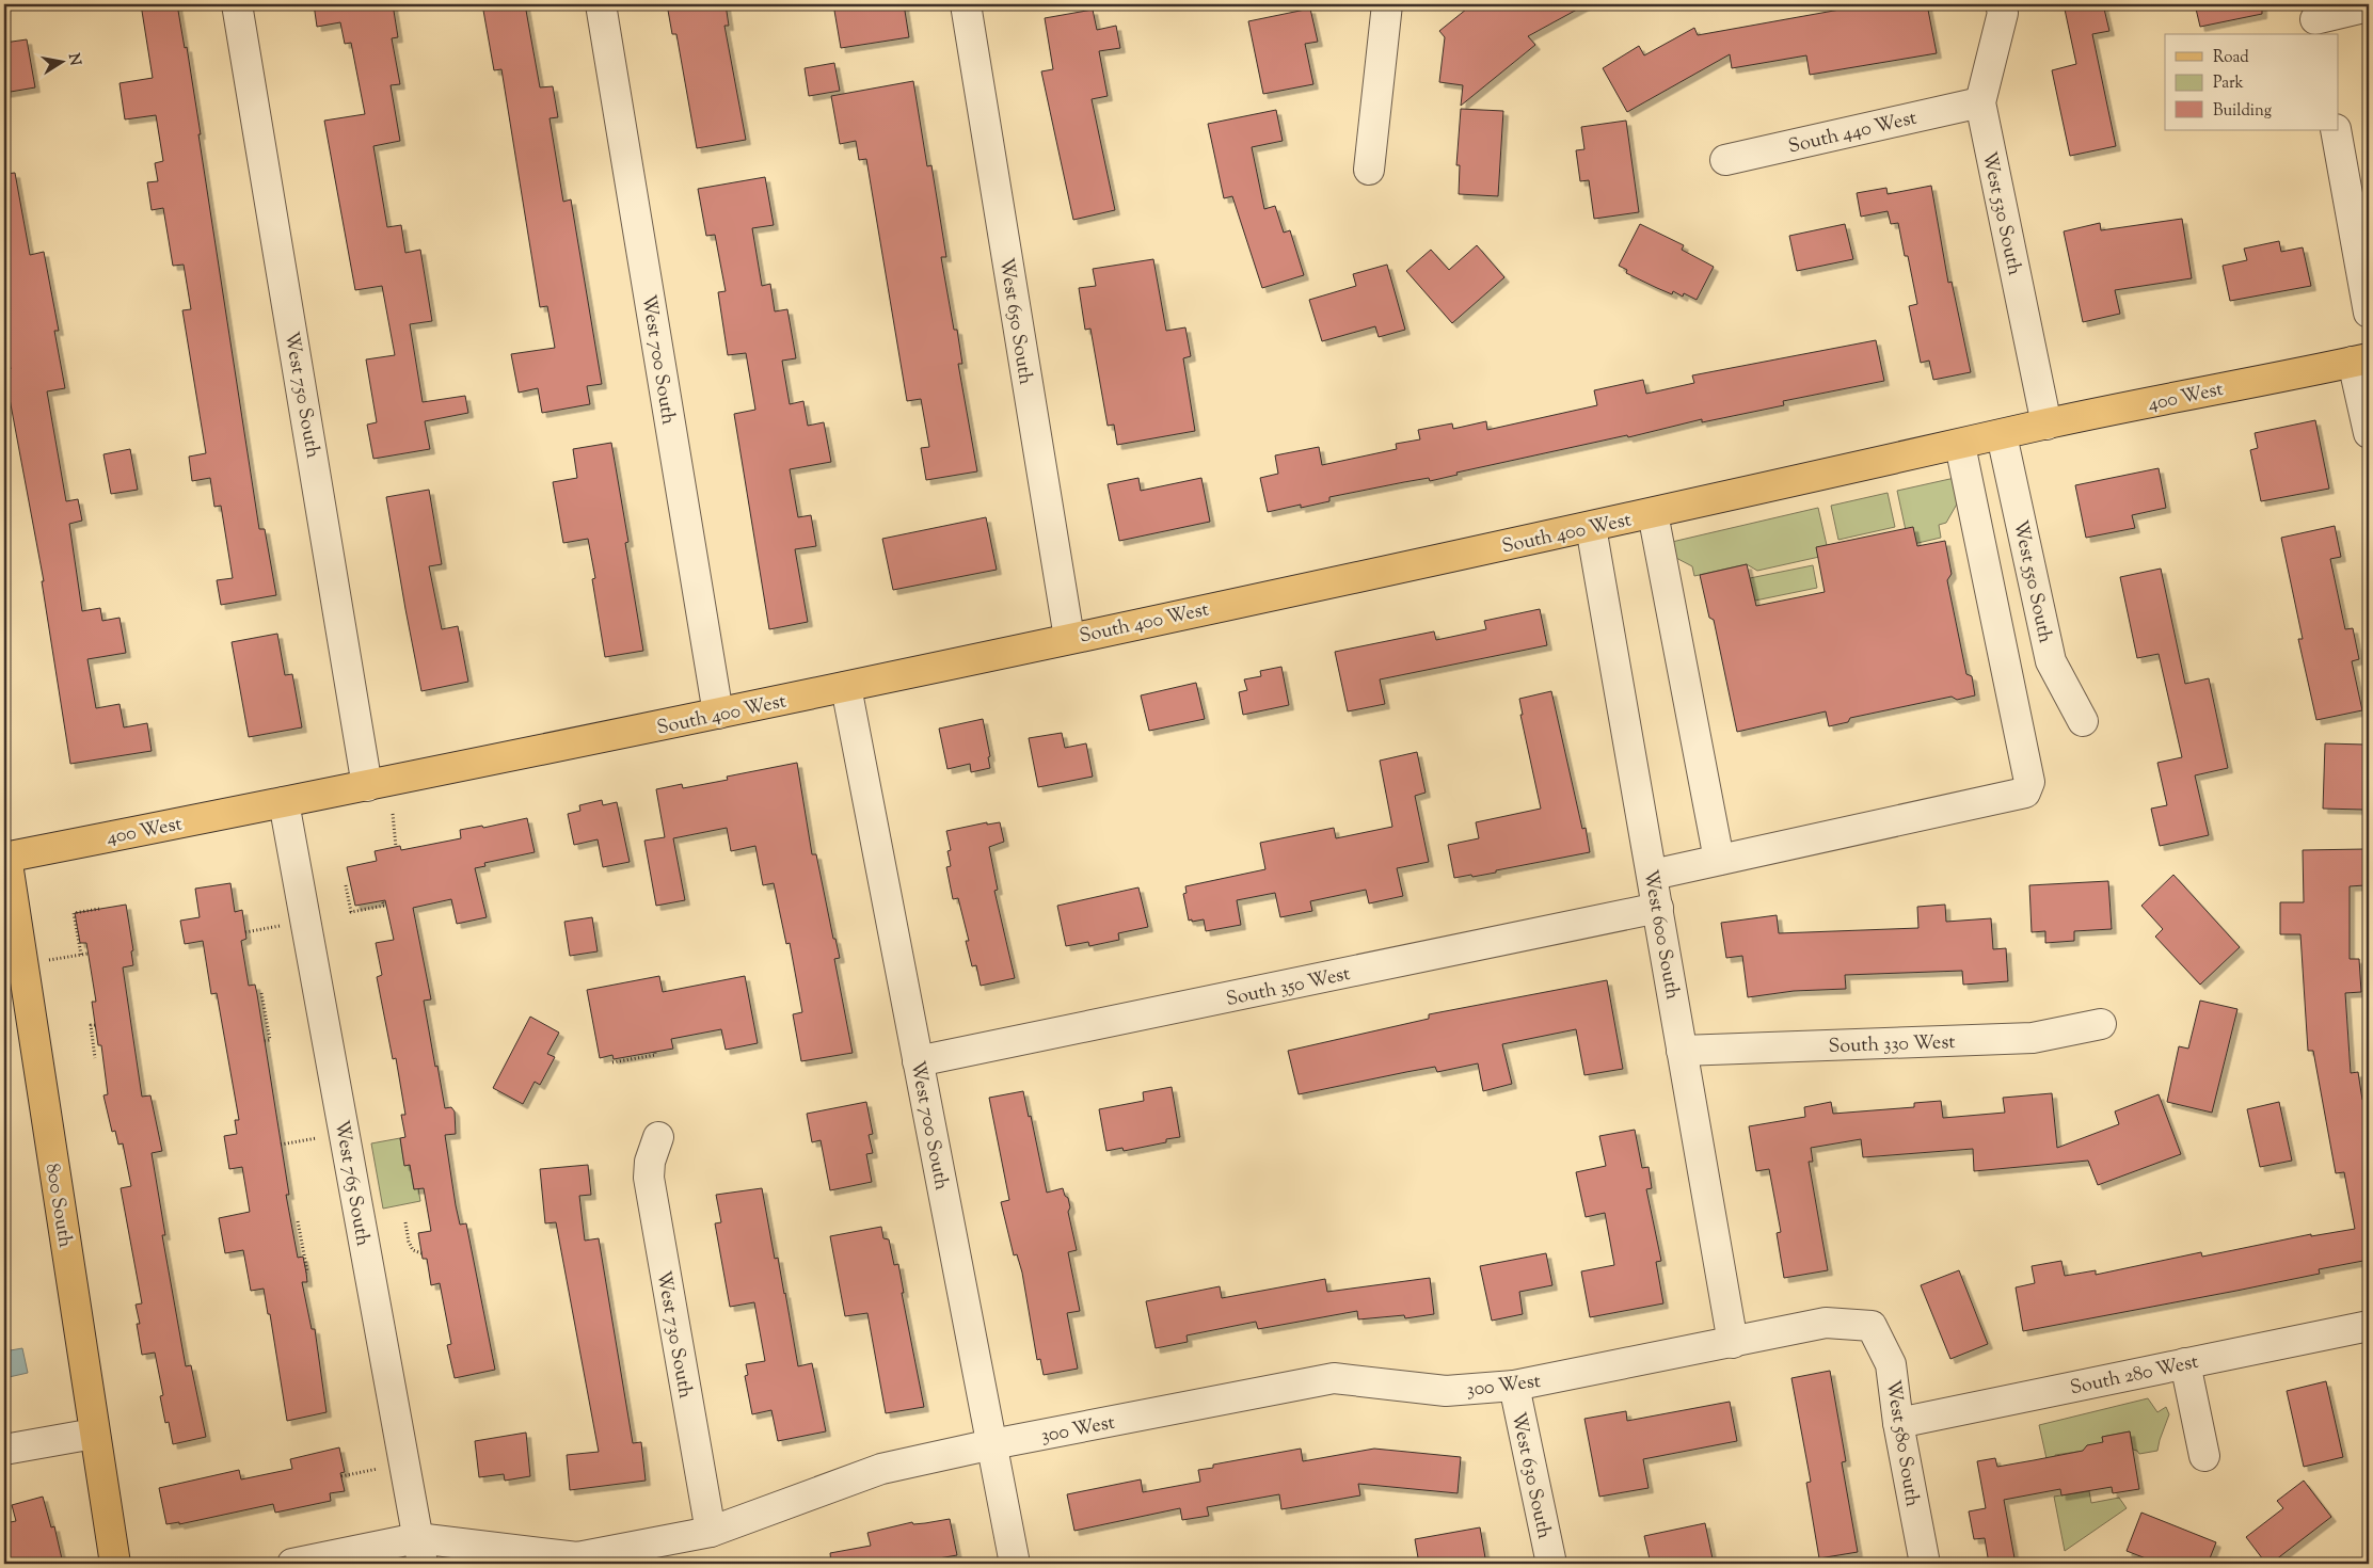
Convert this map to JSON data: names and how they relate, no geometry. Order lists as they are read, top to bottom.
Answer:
{
  "streets": {
    "main road": ["400 West", "South 400 West", "800 South"],
    "street": [
      "South 440 West",
      "West 530 South",
      "West 650 South",
      "West 700 South",
      "West 750 South",
      "West 550 South",
      "West 600 South",
      "South 350 West",
      "South 330 West",
      "West 765 South",
      "West 730 South",
      "South 280 West",
      "300 West",
      "West 580 South",
      "West 630 South"
    ]
  },
  "crossings": [
    ["South 440 West", "West 530 South"],
    ["West 530 South", "400 West"],
    ["West 650 South", "South 400 West"],
    ["West 700 South", "South 400 West"],
    ["West 700 South", "South 350 West"],
    ["West 700 South", "300 West"],
    ["West 750 South", "South 400 West"],
    ["400 West", "South 400 West"],
    ["400 West", "West 550 South"],
    ["400 West", "West 765 South"],
    ["400 West", "800 South"],
    ["South 400 West", "West 550 South"],
    ["South 400 West", "West 600 South"],
    ["South 400 West", "West 765 South"],
    ["West 600 South", "South 350 West"],
    ["West 600 South", "South 330 West"],
    ["West 600 South", "300 West"],
    ["West 765 South", "300 West"],
    ["West 730 South", "300 West"],
    ["South 280 West", "West 580 South"],
    ["300 West", "West 580 South"],
    ["300 West", "West 630 South"]
  ],
  "legend": ["Road", "Park", "Building"],
  "north": "right"
}
